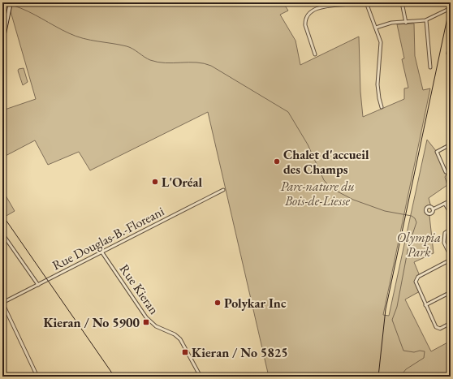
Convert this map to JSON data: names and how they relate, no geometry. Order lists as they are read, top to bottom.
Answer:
{
  "streets": {
    "street": ["Rue Douglas-B.-Floreani", "Rue Kieran"]
  },
  "crossings": [
    ["Rue Douglas-B.-Floreani", "Rue Kieran"]
  ],
  "parks": ["Parc-nature du Bois-de-Liesse", "Olympia Park"],
  "places": {
    "other": ["Chalet d'accueil des Champs", "L'Oréal", "Polykar Inc"],
    "transit": ["Kieran / No 5900", "Kieran / No 5825"]
  }
}
